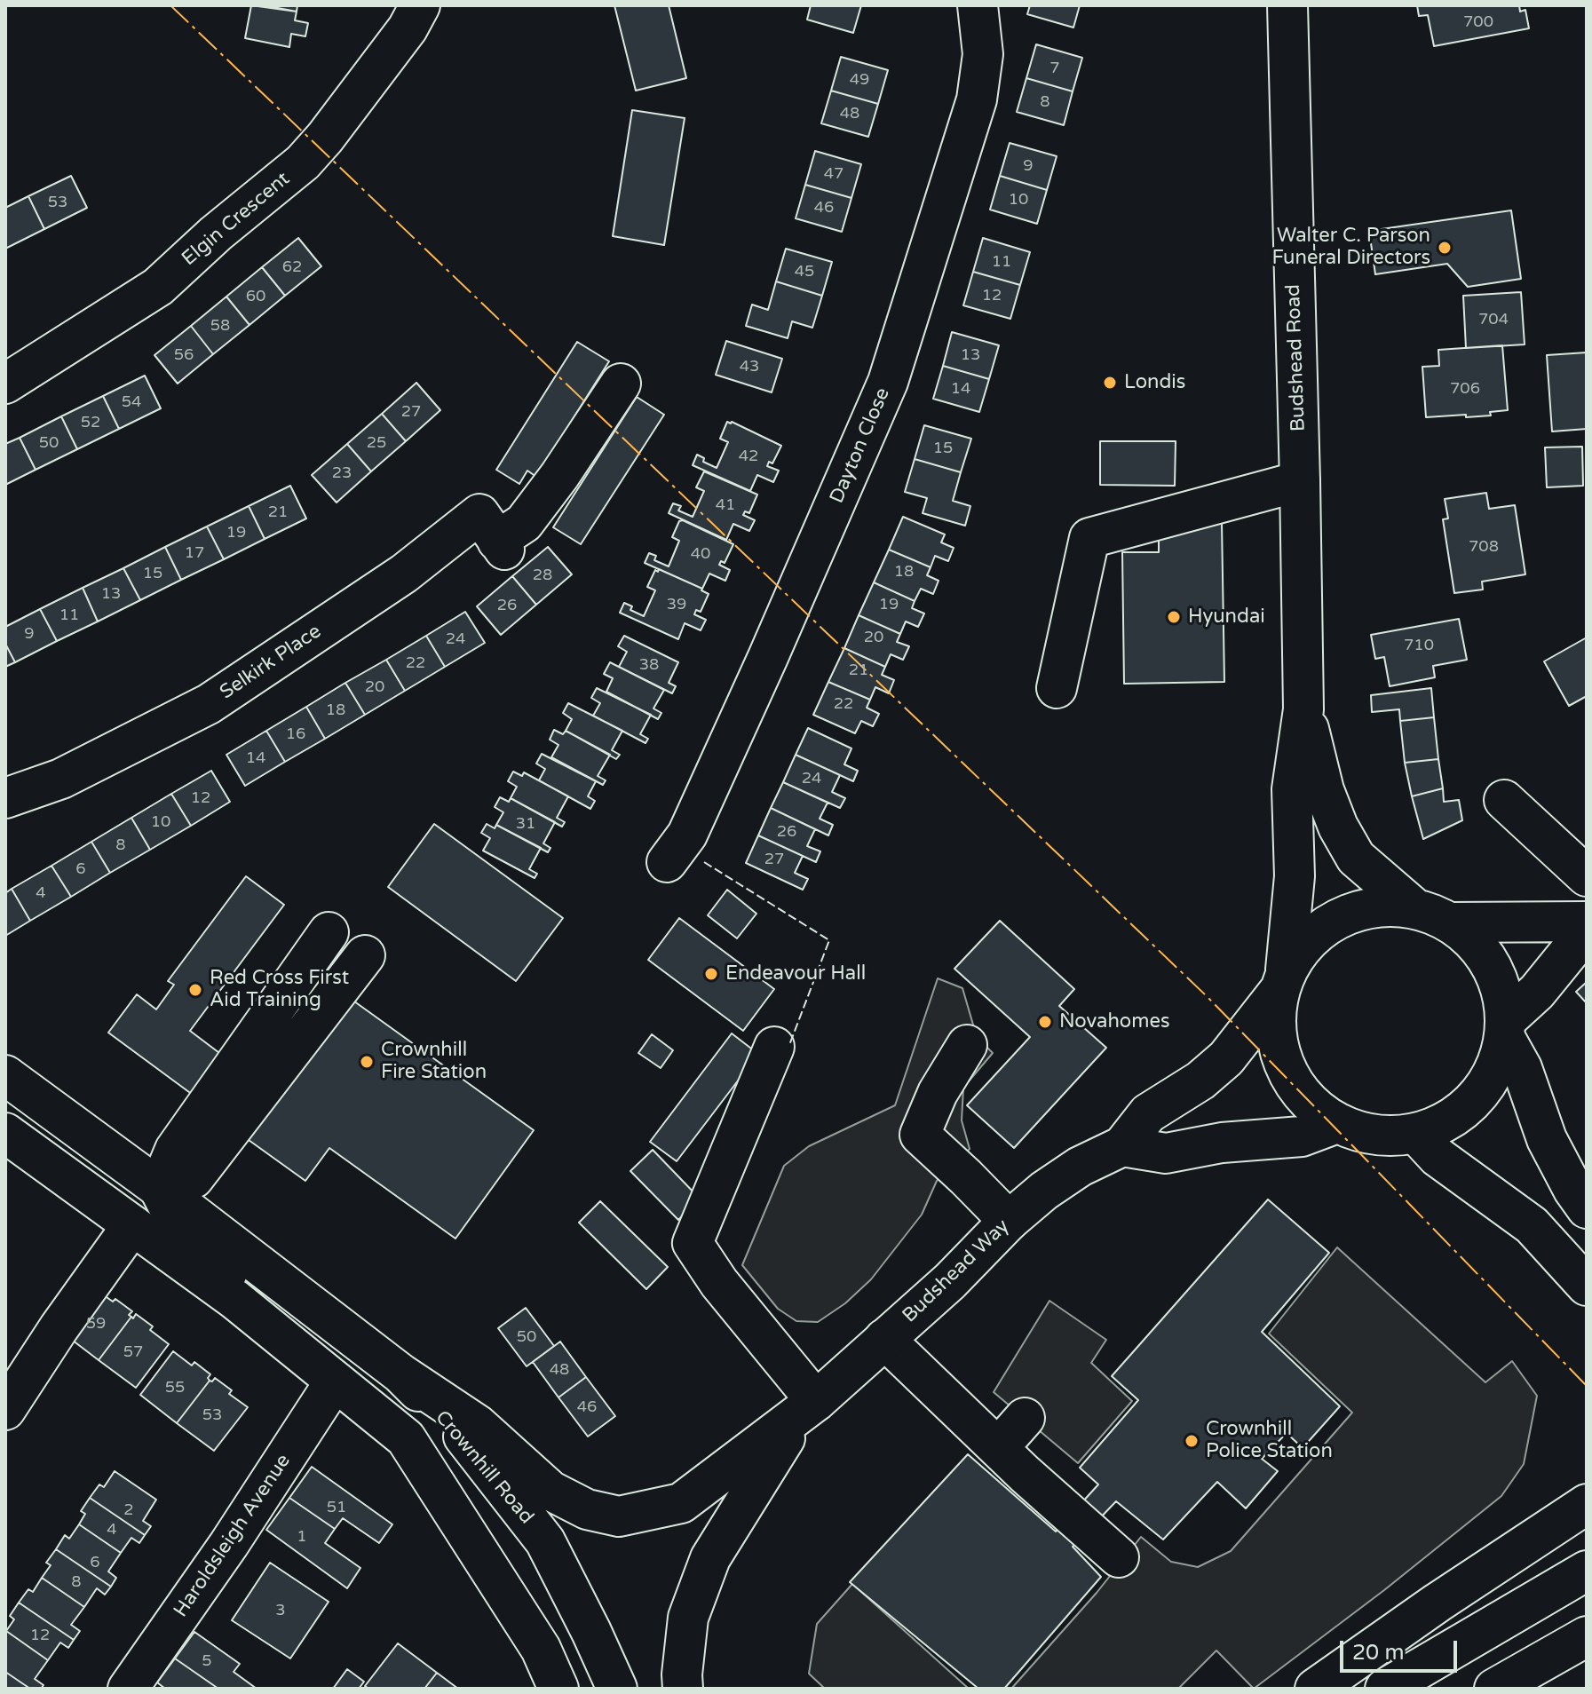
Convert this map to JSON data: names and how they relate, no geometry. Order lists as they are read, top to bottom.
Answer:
{
  "streets": {
    "main road": [
      "Elgin Crescent",
      "Budshead Road",
      "Dayton Close",
      "Selkirk Place",
      "Budshead Way",
      "Crownhill Road",
      "Haroldsleigh Avenue"
    ]
  },
  "crossings": [
    ["Budshead Road", "Budshead Way"],
    ["Budshead Way", "Crownhill Road"],
    ["Crownhill Road", "Haroldsleigh Avenue"]
  ],
  "places": [
    "Walter C. Parson Funeral Directors",
    "Londis",
    "Hyundai",
    "Endeavour Hall",
    "Red Cross First Aid Training",
    "Novahomes",
    "Crownhill Fire Station",
    "Crownhill Police Station"
  ],
  "house_numbers": [
    "700",
    "7",
    "49",
    "8",
    "48",
    "9",
    "47",
    "10",
    "53",
    "46",
    "11",
    "62",
    "45",
    "12",
    "60",
    "704",
    "58",
    "56",
    "13",
    "43",
    "14",
    "706",
    "54",
    "27",
    "52",
    "50",
    "25",
    "15",
    "42",
    "23",
    "41",
    "21",
    "19",
    "708",
    "17",
    "40",
    "18",
    "15",
    "28",
    "13",
    "39",
    "19",
    "26",
    "11",
    "9",
    "20",
    "24",
    "710",
    "22",
    "38",
    "21",
    "20",
    "22",
    "18",
    "16",
    "14",
    "24",
    "12",
    "10",
    "31",
    "26",
    "8",
    "27",
    "6",
    "4",
    "59",
    "50",
    "57",
    "48",
    "55",
    "46",
    "53",
    "51",
    "2",
    "4",
    "1",
    "6",
    "8",
    "3",
    "12",
    "5"
  ],
  "scale_bar": "20 m"
}
